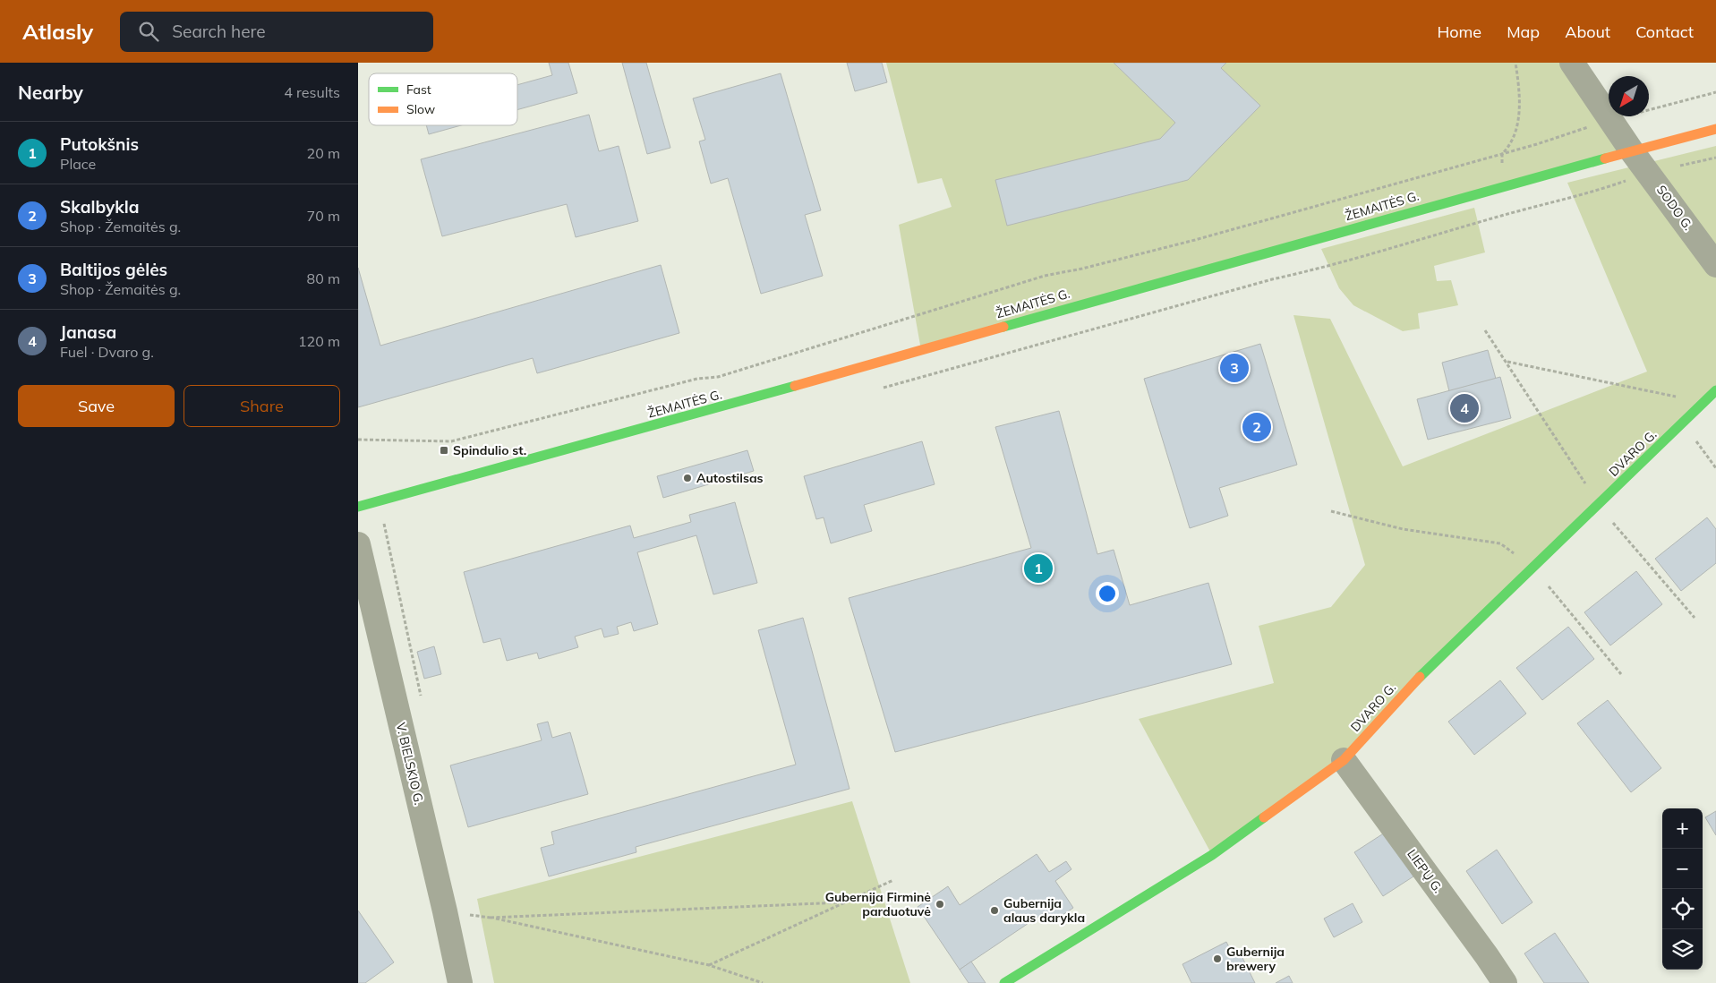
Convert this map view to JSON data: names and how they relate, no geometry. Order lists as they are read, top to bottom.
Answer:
{
  "streets": {
    "main road": ["ŽEMAITĖS G.", "DVARO G."],
    "street": ["SODO G.", "V. BIELSKIO G.", "LIEPŲ G."]
  },
  "crossings": [
    ["ŽEMAITĖS G.", "SODO G."],
    ["DVARO G.", "LIEPŲ G."]
  ],
  "places": {
    "transit": ["Spindulio st."],
    "other": [
      "Autostilsas",
      "Gubernija Firminė parduotuvė",
      "Gubernija alaus darykla",
      "Gubernija brewery"
    ]
  },
  "legend": ["Fast", "Slow"],
  "north": "bottom left",
  "page": {
    "header": "Atlasly",
    "search": "Search here",
    "nav": [
      "Home",
      "Map",
      "About",
      "Contact"
    ],
    "heading": ["Nearby", "4 results"],
    "list": [
      {
        "mark": "1",
        "name": "Putokšnis",
        "note": "Place",
        "value": "20 m"
      },
      {
        "mark": "2",
        "name": "Skalbykla",
        "note": "Shop · Žemaitės g.",
        "value": "70 m"
      },
      {
        "mark": "3",
        "name": "Baltijos gėlės",
        "note": "Shop · Žemaitės g.",
        "value": "80 m"
      },
      {
        "mark": "4",
        "name": "Janasa",
        "note": "Fuel · Dvaro g.",
        "value": "120 m"
      }
    ],
    "pins": [
      "3",
      "4",
      "2",
      "1"
    ],
    "buttons": ["Save", "Share"],
    "map_buttons": ["+", "−"]
  }
}
